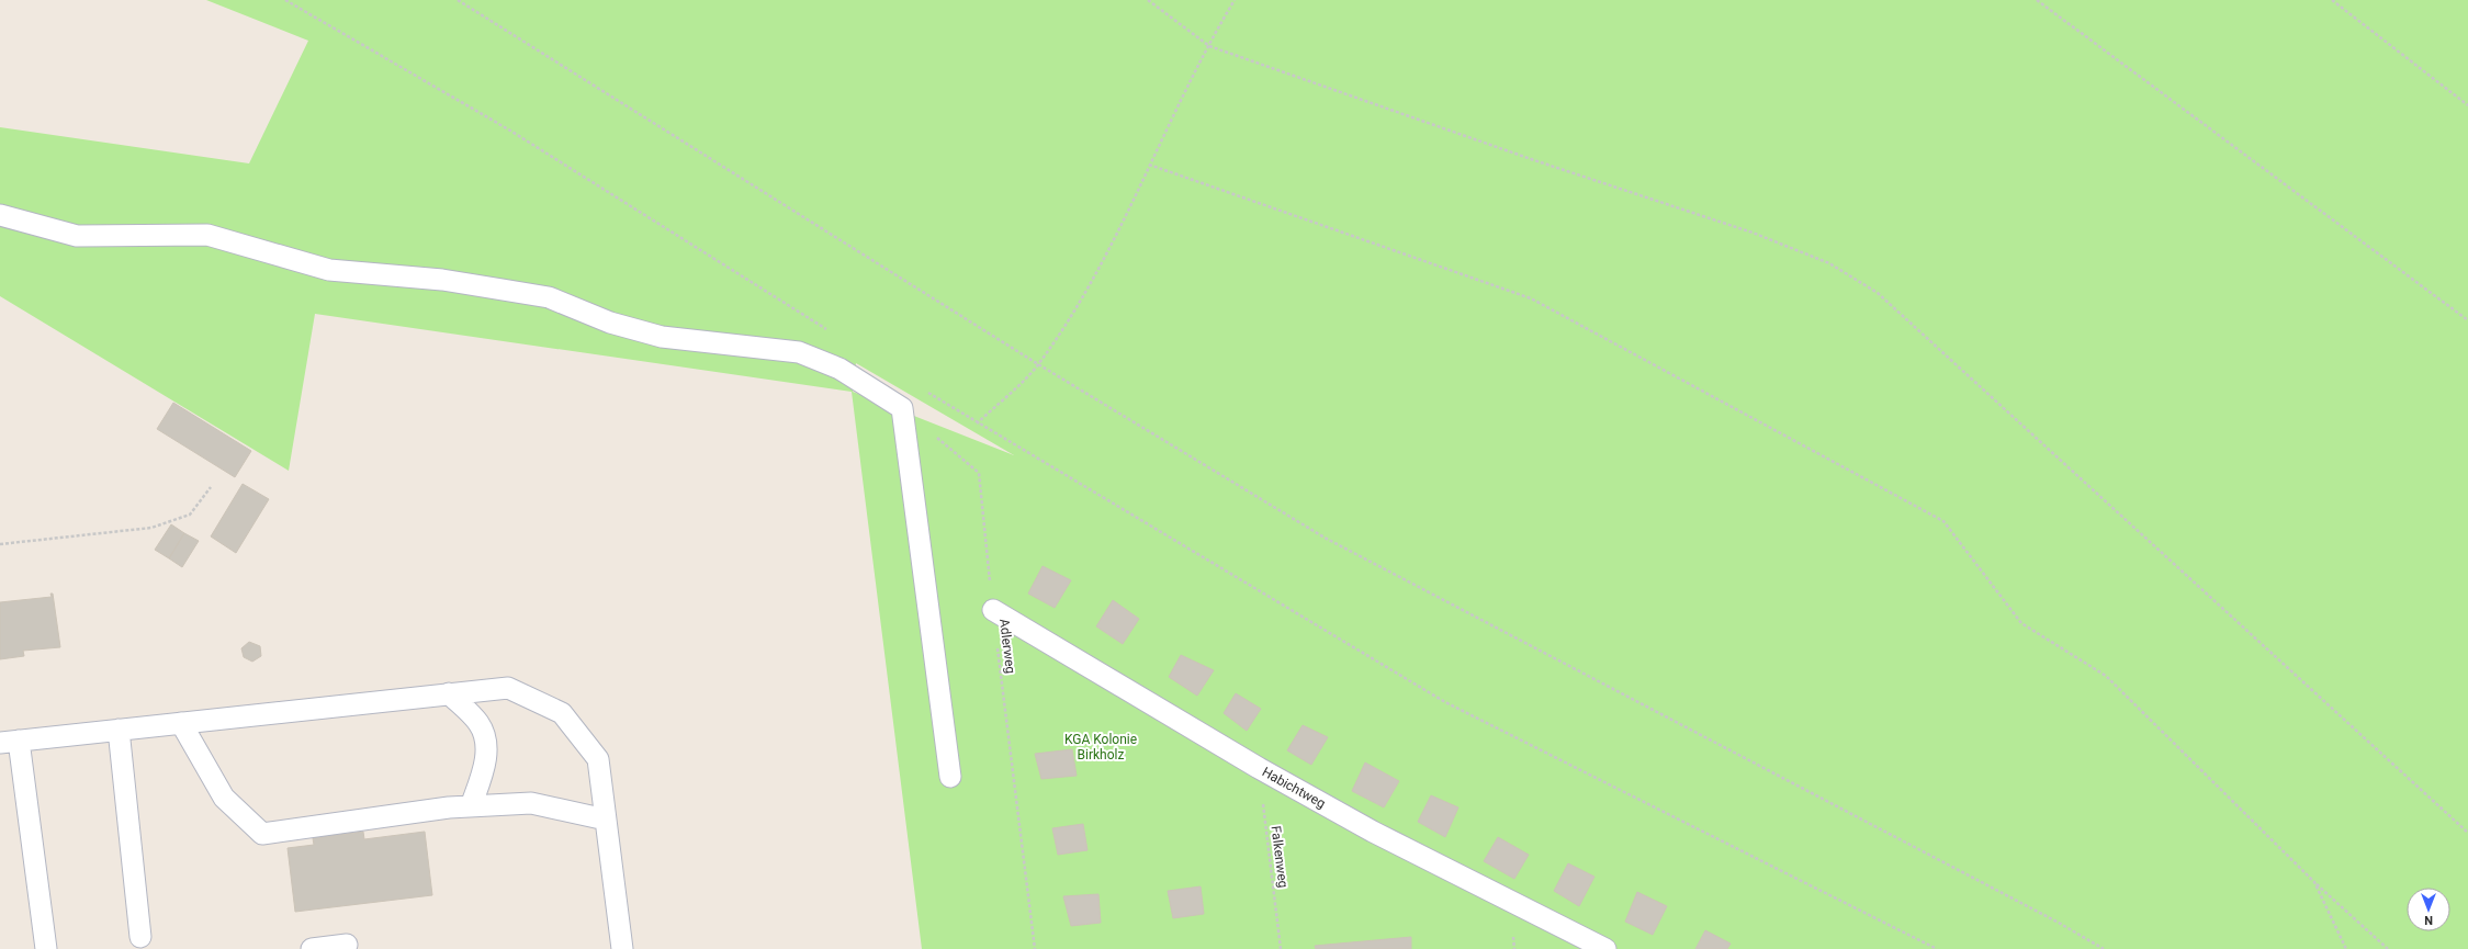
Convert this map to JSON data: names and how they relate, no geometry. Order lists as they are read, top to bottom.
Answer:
{
  "streets": {
    "lane": ["Habichtweg"],
    "path": ["Adlerweg", "Falkenweg"]
  },
  "crossings": [
    ["Adlerweg", "Habichtweg"],
    ["Habichtweg", "Falkenweg"]
  ],
  "parks": ["KGA Kolonie Birkholz"],
  "north": "bottom"
}
